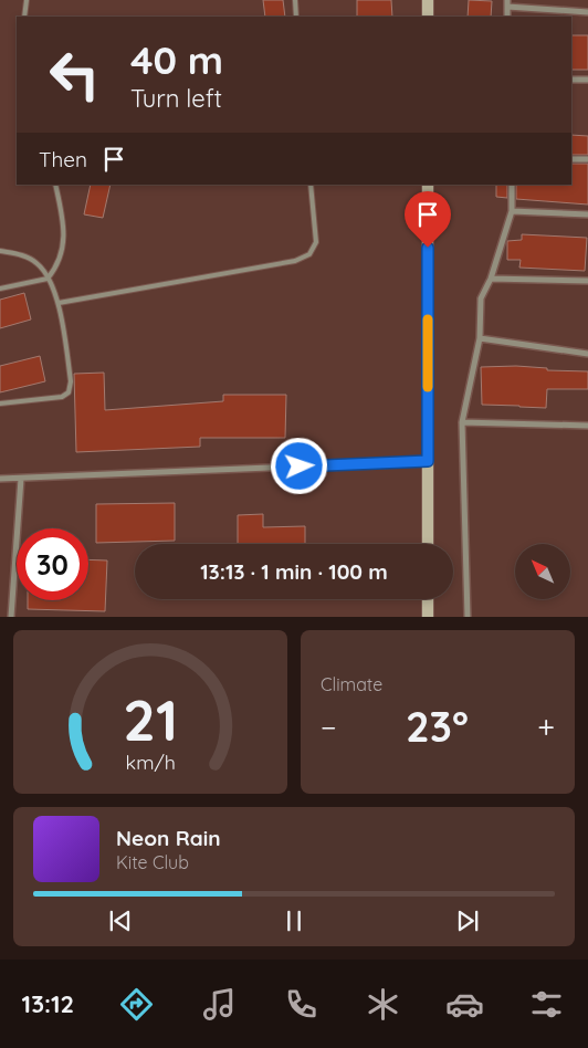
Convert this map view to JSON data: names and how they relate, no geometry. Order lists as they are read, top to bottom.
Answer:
{
  "north": "top left",
  "page": {
    "turn": ["40 m", "Turn left"],
    "then": "Then",
    "limit": "30",
    "trip": "13:13 · 1 min · 100 m",
    "tile": "Climate",
    "heat": ["−", "23°", "+"],
    "song": ["Neon Rain", "Kite Club"],
    "tabs": "13:12",
    "gauge": ["21", "km/h"]
  }
}
